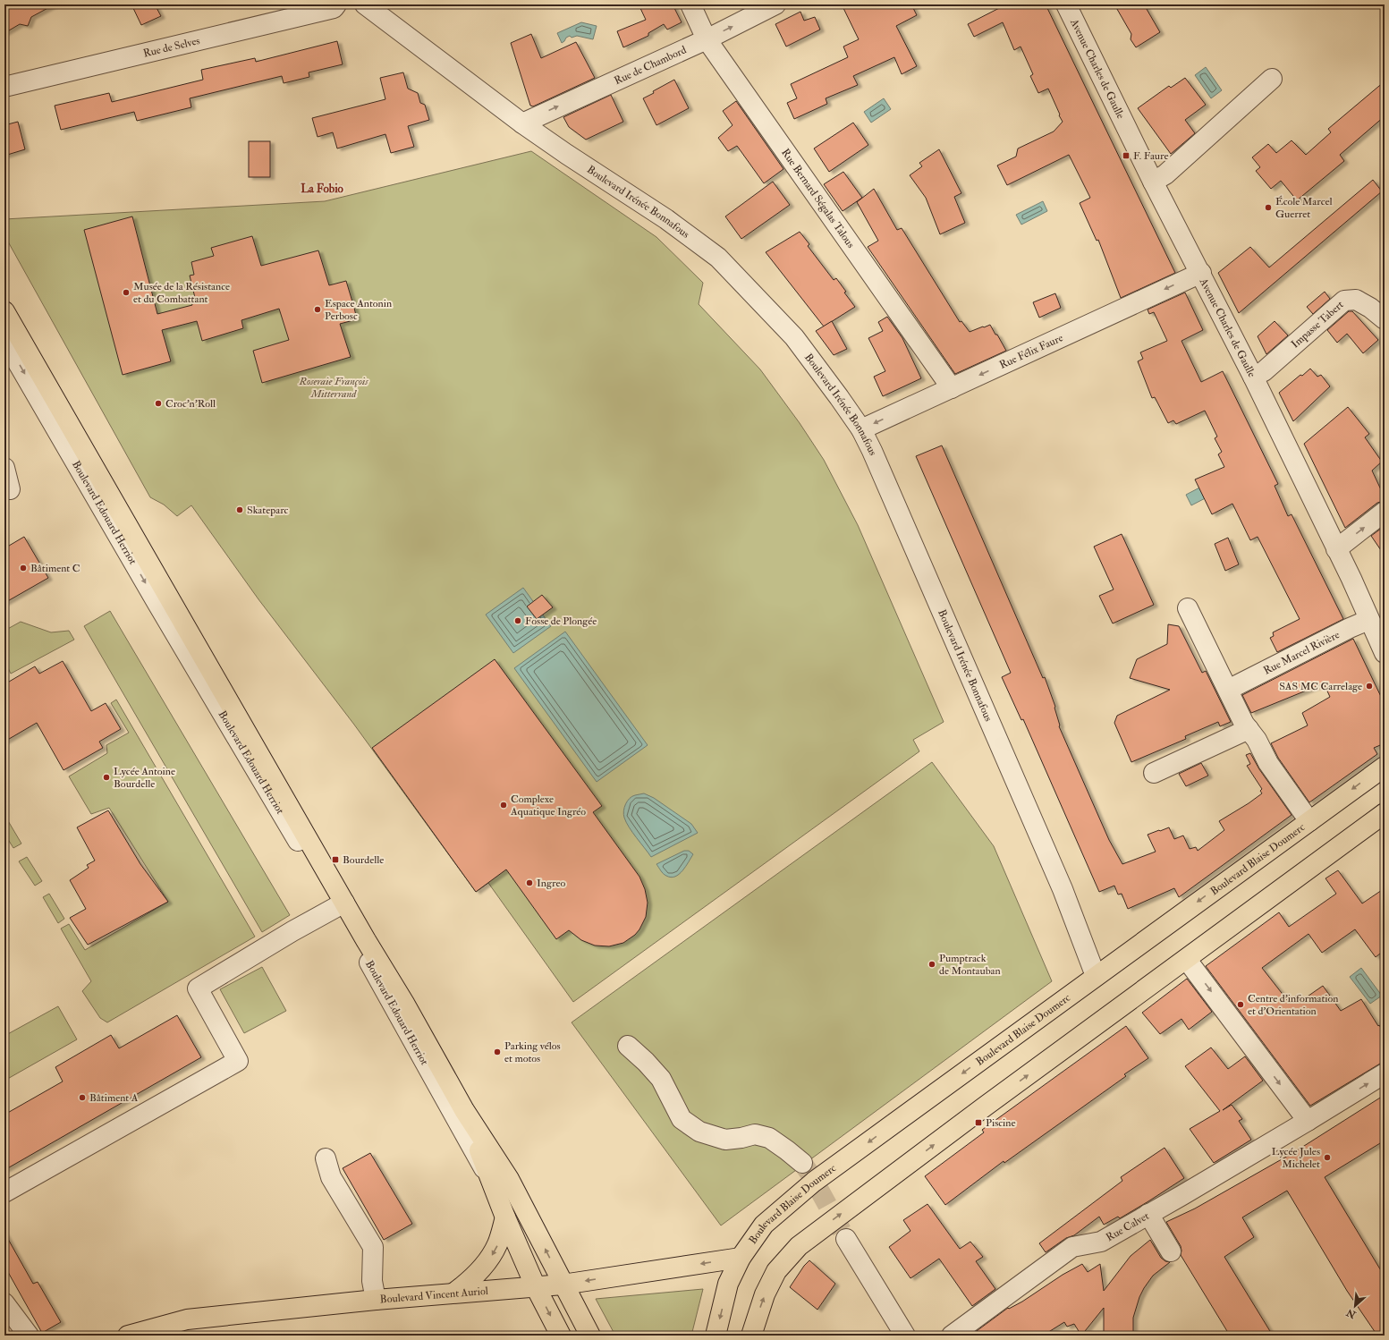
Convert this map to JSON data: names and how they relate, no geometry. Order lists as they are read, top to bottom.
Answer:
{
  "streets": {
    "main road": ["Boulevard Edouard Herriot", "Boulevard Blaise Doumerc", "Boulevard Vincent Auriol"],
    "street": [
      "Rue de Selves",
      "Rue de Chambord",
      "Avenue Charles de Gaulle",
      "Rue Bernard Ségalas Talous",
      "Boulevard Irénée Bonnafous",
      "Impasse Tabert",
      "Rue Félix Faure",
      "Rue Marcel Rivière",
      "Rue Calvet"
    ]
  },
  "crossings": [
    ["Rue de Chambord", "Rue Bernard Ségalas Talous"],
    ["Rue de Chambord", "Boulevard Irénée Bonnafous"],
    ["Avenue Charles de Gaulle", "Impasse Tabert"],
    ["Avenue Charles de Gaulle", "Rue Félix Faure"],
    ["Avenue Charles de Gaulle", "Rue Marcel Rivière"],
    ["Rue Bernard Ségalas Talous", "Rue Félix Faure"],
    ["Boulevard Irénée Bonnafous", "Rue Félix Faure"],
    ["Boulevard Irénée Bonnafous", "Boulevard Blaise Doumerc"],
    ["Boulevard Edouard Herriot", "Boulevard Vincent Auriol"],
    ["Boulevard Blaise Doumerc", "Boulevard Vincent Auriol"]
  ],
  "one_way": ["Rue de Chambord", "Rue Félix Faure"],
  "districts": ["La Fobio"],
  "parks": ["Roseraie François Mitterrand"],
  "places": {
    "transit": ["F. Faure", "Bourdelle", "Piscine"],
    "other": [
      "École Marcel Guerret",
      "Musée de la Résistance et du Combattant",
      "Espace Antonin Perbosc",
      "Croc'n'Roll",
      "Skateparc",
      "Bâtiment C",
      "Fosse de Plongée",
      "SAS MC Carrelage",
      "Lycée Antoine Bourdelle",
      "Complexe Aquatique Ingréo",
      "Ingreo",
      "Pumptrack de Montauban",
      "Centre d'information et d'Orientation",
      "Parking vélos et motos",
      "Bâtiment A",
      "Lycée Jules Michelet"
    ]
  },
  "north": "bottom left"
}
